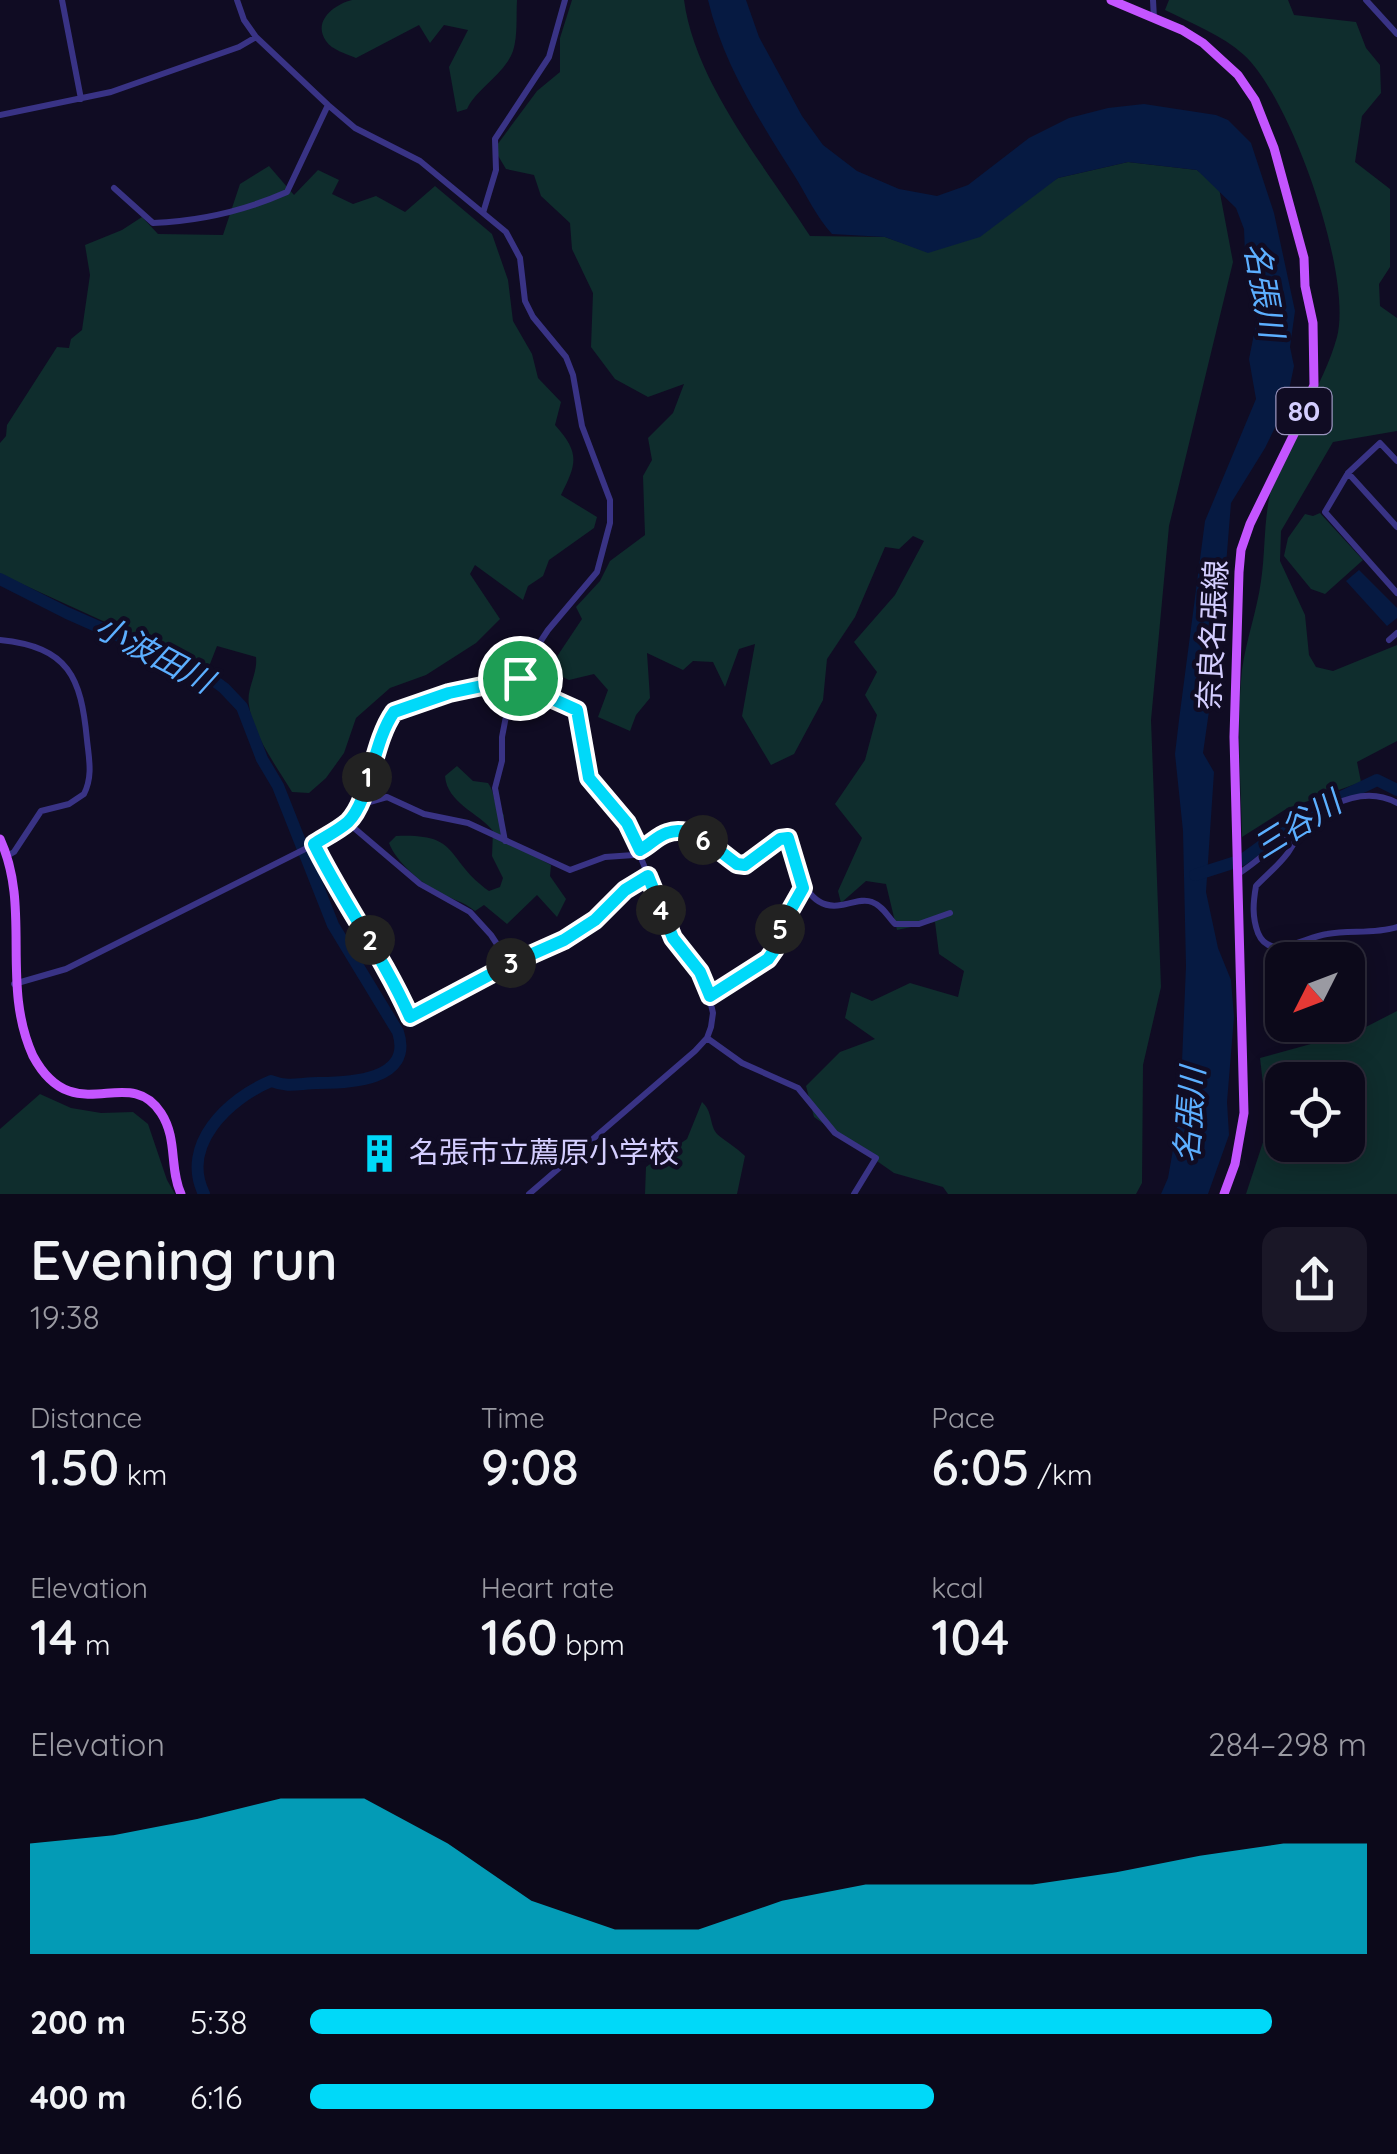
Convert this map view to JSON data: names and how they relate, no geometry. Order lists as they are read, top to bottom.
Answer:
{
  "streets": {
    "main road": ["80", "奈良名張線"]
  },
  "water": ["名張川", "小波田川", "三谷川"],
  "places": {
    "building": ["名張市立薦原小学校"]
  },
  "north": "bottom left",
  "page": {
    "pins": [
      "1",
      "6",
      "4",
      "5",
      "2",
      "3"
    ],
    "heading": ["Evening run", "19:38"],
    "stats": [
      ["Distance", "1.50 km"],
      ["Time", "9:08"],
      ["Pace", "6:05 /km"],
      ["Elevation", "14 m"],
      ["Heart rate", "160 bpm"],
      ["kcal", "104"]
    ],
    "chart": ["Elevation", "284–298 m"],
    "list": [
      {
        "name": "200 m",
        "note": "5:38"
      },
      {
        "name": "400 m",
        "note": "6:16"
      }
    ]
  }
}
